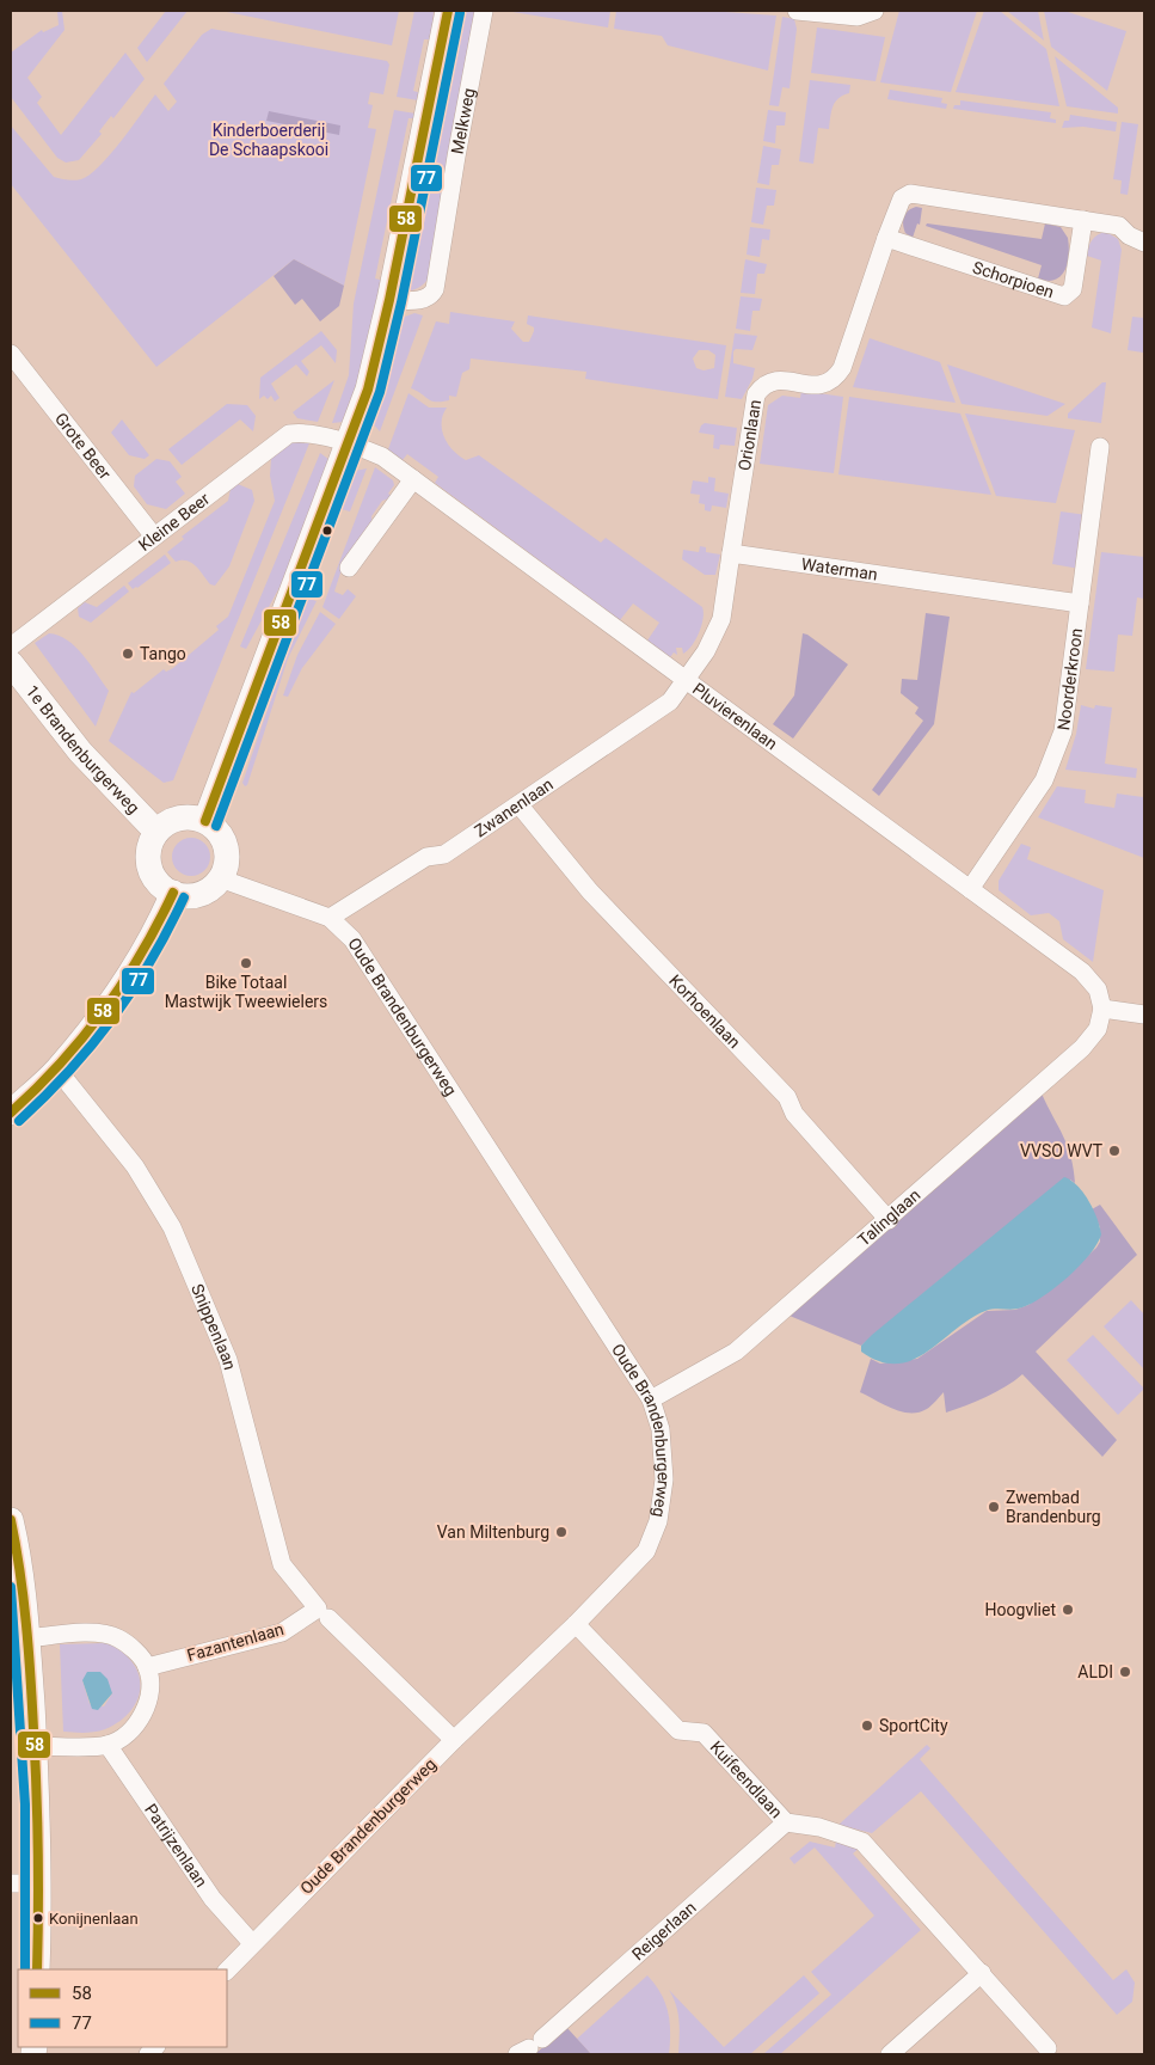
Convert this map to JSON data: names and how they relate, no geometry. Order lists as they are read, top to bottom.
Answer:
{
  "streets": {
    "street": [
      "Melkweg",
      "Schorpioen",
      "Orionlaan",
      "Grote Beer",
      "Kleine Beer",
      "Waterman",
      "Noorderkroon",
      "Pluvierenlaan",
      "1e Brandenburgerweg",
      "Zwanenlaan",
      "Korhoenlaan",
      "Oude Brandenburgerweg",
      "Talinglaan",
      "Snippenlaan",
      "Fazantenlaan",
      "Kuifeendlaan",
      "Patrijzenlaan",
      "Reigerlaan"
    ]
  },
  "crossings": [
    ["Schorpioen", "Orionlaan"],
    ["Orionlaan", "Waterman"],
    ["Grote Beer", "Kleine Beer"],
    ["Kleine Beer", "Pluvierenlaan"],
    ["Waterman", "Noorderkroon"],
    ["Noorderkroon", "Pluvierenlaan"],
    ["Pluvierenlaan", "Zwanenlaan"],
    ["Pluvierenlaan", "Talinglaan"],
    ["1e Brandenburgerweg", "Oude Brandenburgerweg"],
    ["Zwanenlaan", "Korhoenlaan"],
    ["Zwanenlaan", "Oude Brandenburgerweg"],
    ["Korhoenlaan", "Talinglaan"],
    ["Oude Brandenburgerweg", "Talinglaan"],
    ["Oude Brandenburgerweg", "Snippenlaan"],
    ["Oude Brandenburgerweg", "Kuifeendlaan"],
    ["Oude Brandenburgerweg", "Patrijzenlaan"],
    ["Snippenlaan", "Fazantenlaan"],
    ["Fazantenlaan", "Patrijzenlaan"],
    ["Kuifeendlaan", "Reigerlaan"]
  ],
  "parks": ["Kinderboerderij De Schaapskooi"],
  "places": [
    "Tango",
    "Bike Totaal Mastwijk Tweewielers",
    "VVSO WVT",
    "Zwembad Brandenburg",
    "Van Miltenburg",
    "Hoogvliet",
    "ALDI",
    "SportCity",
    "Konijnenlaan"
  ],
  "lines": ["transit line 58", "transit line 77"],
  "legend": ["58", "77"]
}
